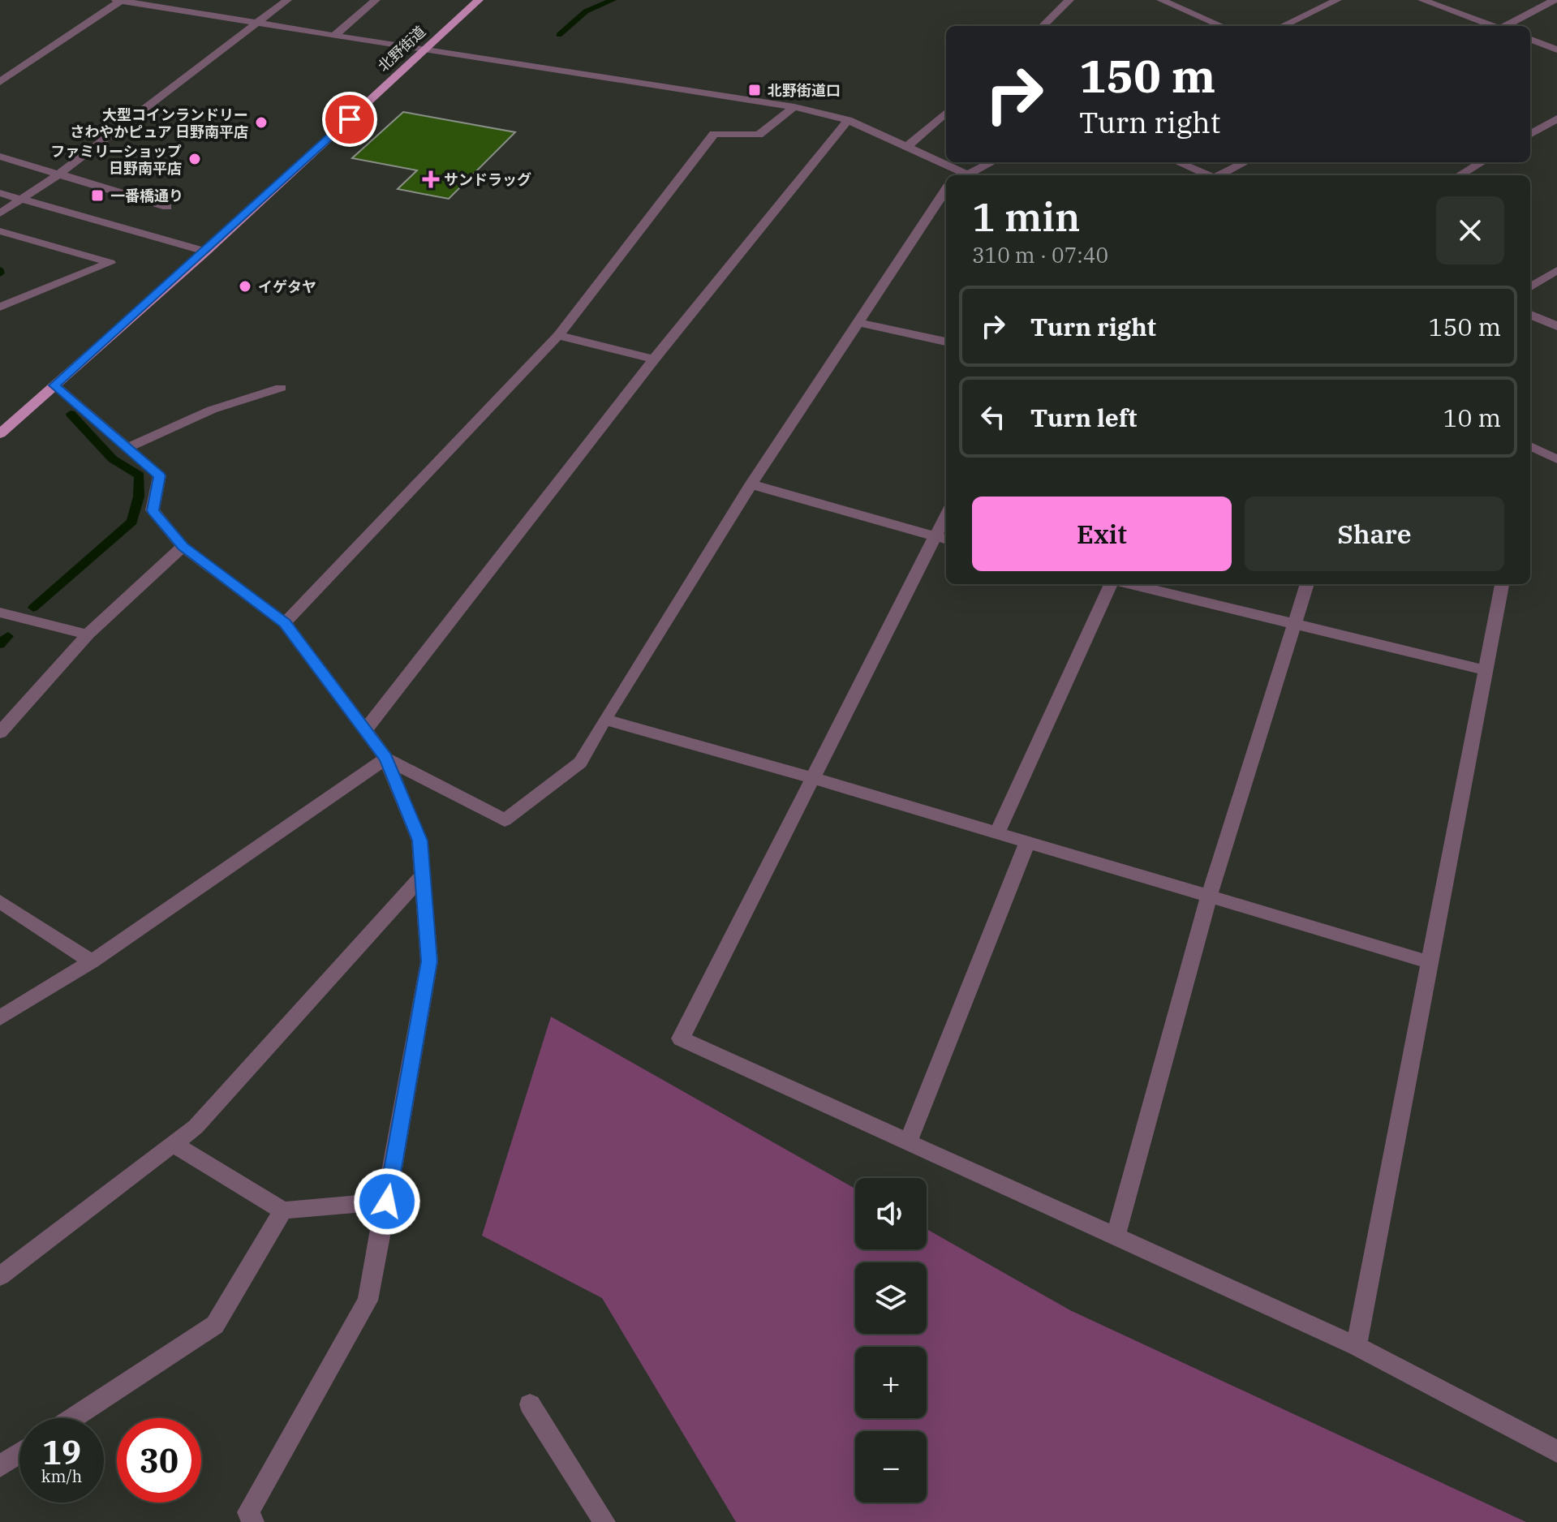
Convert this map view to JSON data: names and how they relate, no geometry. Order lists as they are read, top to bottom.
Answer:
{
  "streets": {
    "main road": ["北野街道"]
  },
  "places": {
    "transit": ["北野街道口", "一番橋通り"],
    "other": ["大型コインランドリー さわやかピュア 日野南平店", "ファミリーショップ 日野南平店", "イゲタヤ"],
    "health": ["サンドラッグ"]
  },
  "page": {
    "turn": ["150 m", "Turn right"],
    "heading": ["1 min", "310 m · 07:40"],
    "list": [
      {
        "name": "Turn right",
        "value": "150 m"
      },
      {
        "name": "Turn left",
        "value": "10 m"
      }
    ],
    "buttons": ["Exit", "Share"],
    "map_buttons": ["+", "−"],
    "speed": "19 km/h",
    "limit": "30"
  }
}
